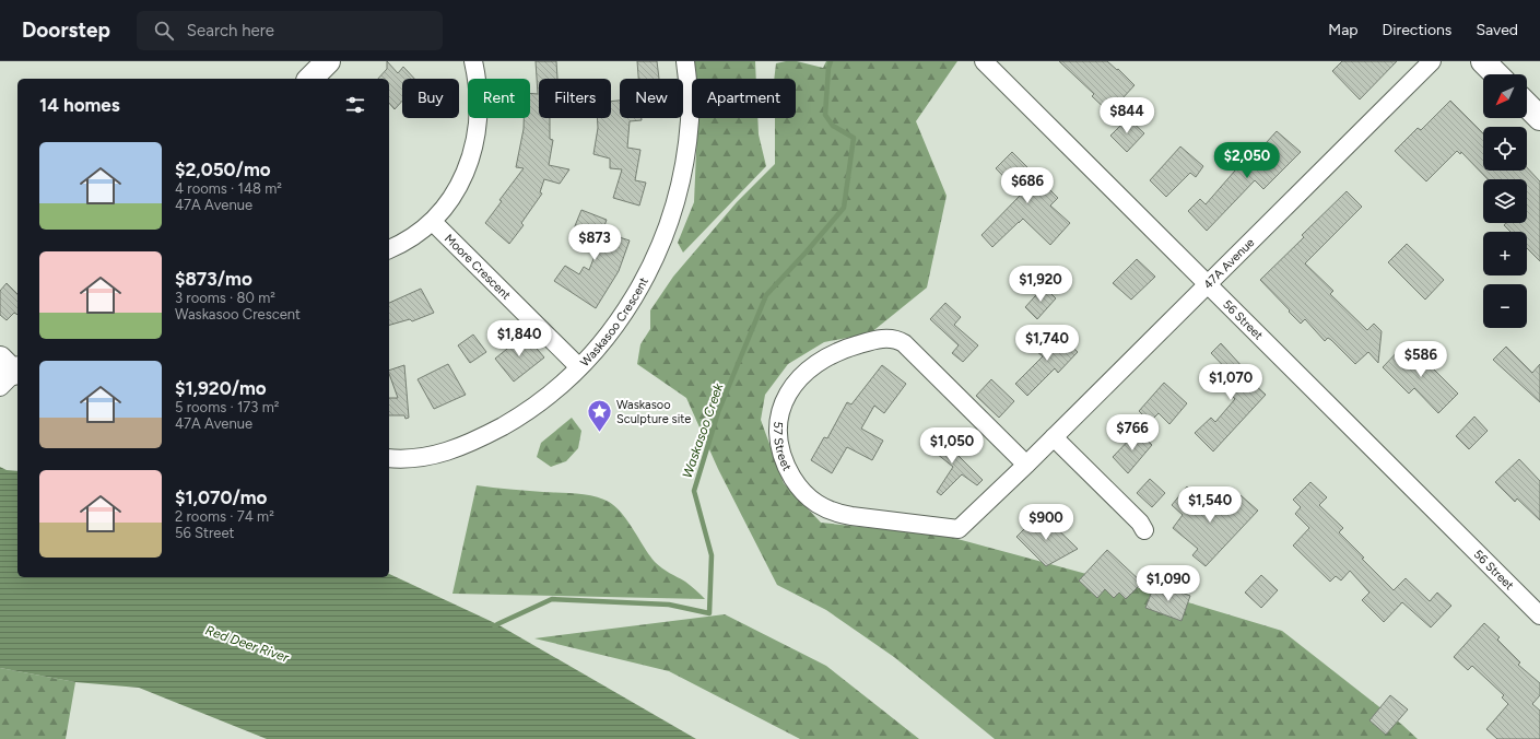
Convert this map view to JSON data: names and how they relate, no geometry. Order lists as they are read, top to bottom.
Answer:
{
  "streets": {
    "street": [
      "47A Avenue",
      "Moore Crescent",
      "56 Street",
      "Waskasoo Crescent",
      "57 Street"
    ]
  },
  "crossings": [
    ["47A Avenue", "56 Street"],
    ["47A Avenue", "57 Street"],
    ["Moore Crescent", "Waskasoo Crescent"]
  ],
  "water": ["Waskasoo Creek", "Red Deer River"],
  "places": {
    "place": ["Waskasoo Sculpture site"]
  },
  "north": "bottom left",
  "page": {
    "header": "Doorstep",
    "search": "Search here",
    "nav": ["Map", "Directions", "Saved"],
    "map_buttons": ["+", "−"],
    "chip": [
      "Buy",
      "Rent",
      "Filters",
      "New",
      "Apartment"
    ],
    "heading": "14 homes",
    "price": [
      "$844",
      "$2,050",
      "$686",
      "$873",
      "$1,920",
      "$1,840",
      "$1,740",
      "$586",
      "$1,070",
      "$766",
      "$1,050",
      "$1,540",
      "$900",
      "$1,090"
    ],
    "list": [
      {
        "name": "$2,050/mo",
        "note": "4 rooms · 148 m² · 47A Avenue"
      },
      {
        "name": "$873/mo",
        "note": "3 rooms · 80 m² · Waskasoo Crescent"
      },
      {
        "name": "$1,920/mo",
        "note": "5 rooms · 173 m² · 47A Avenue"
      },
      {
        "name": "$1,070/mo",
        "note": "2 rooms · 74 m² · 56 Street"
      }
    ]
  }
}
